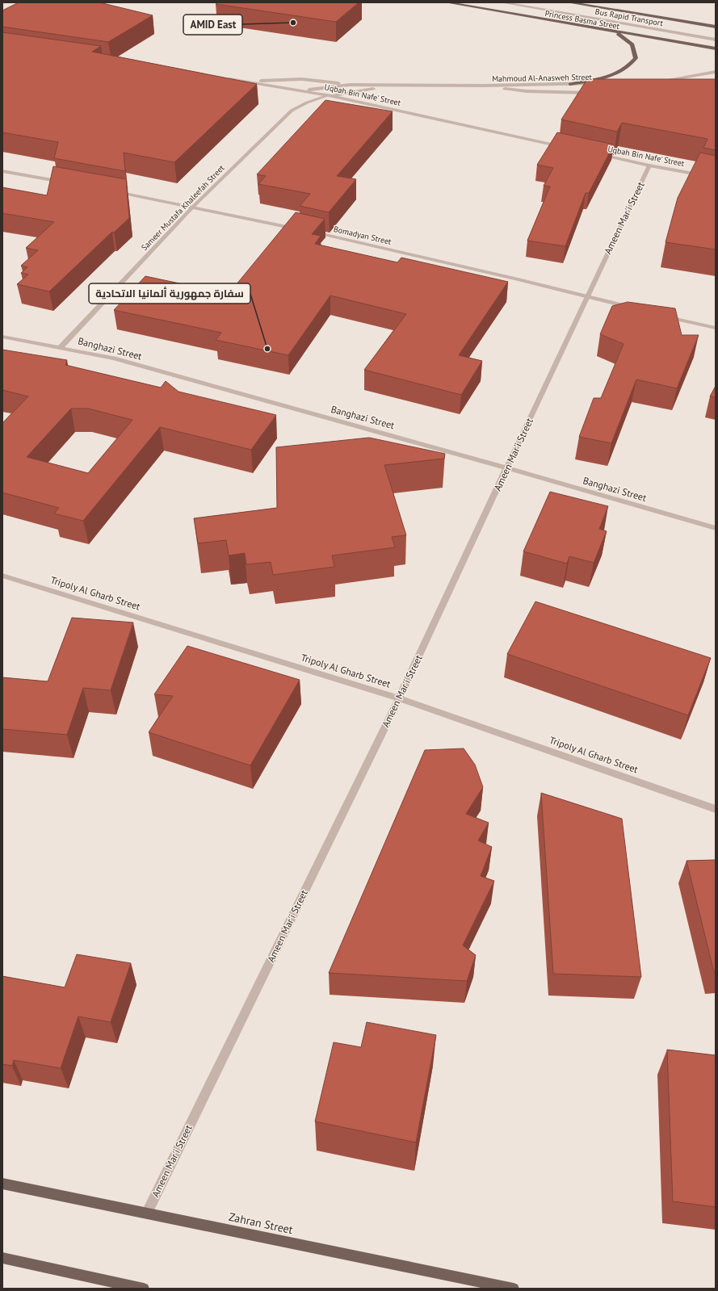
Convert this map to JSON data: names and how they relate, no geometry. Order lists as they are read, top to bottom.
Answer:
{
  "streets": {
    "main road": ["Princess Basma Street", "Zahran Street"],
    "street": [
      "Bus Rapid Transport",
      "Mahmoud Al-Anasweh Street",
      "Uqbah Bin Nafe' Street",
      "Sameer Mustafa Khaleefah Street",
      "Ameen Mar'i Street",
      "Bomadyan Street",
      "Banghazi Street",
      "Tripoly Al Gharb Street"
    ]
  },
  "crossings": [
    ["Mahmoud Al-Anasweh Street", "Uqbah Bin Nafe' Street"],
    ["Mahmoud Al-Anasweh Street", "Sameer Mustafa Khaleefah Street"],
    ["Uqbah Bin Nafe' Street", "Sameer Mustafa Khaleefah Street"],
    ["Uqbah Bin Nafe' Street", "Ameen Mar'i Street"],
    ["Sameer Mustafa Khaleefah Street", "Banghazi Street"],
    ["Ameen Mar'i Street", "Bomadyan Street"],
    ["Ameen Mar'i Street", "Banghazi Street"],
    ["Ameen Mar'i Street", "Tripoly Al Gharb Street"],
    ["Ameen Mar'i Street", "Zahran Street"]
  ],
  "places": ["AMID East", "سفارة جمهورية ألمانيا الاتحادية"]
}
